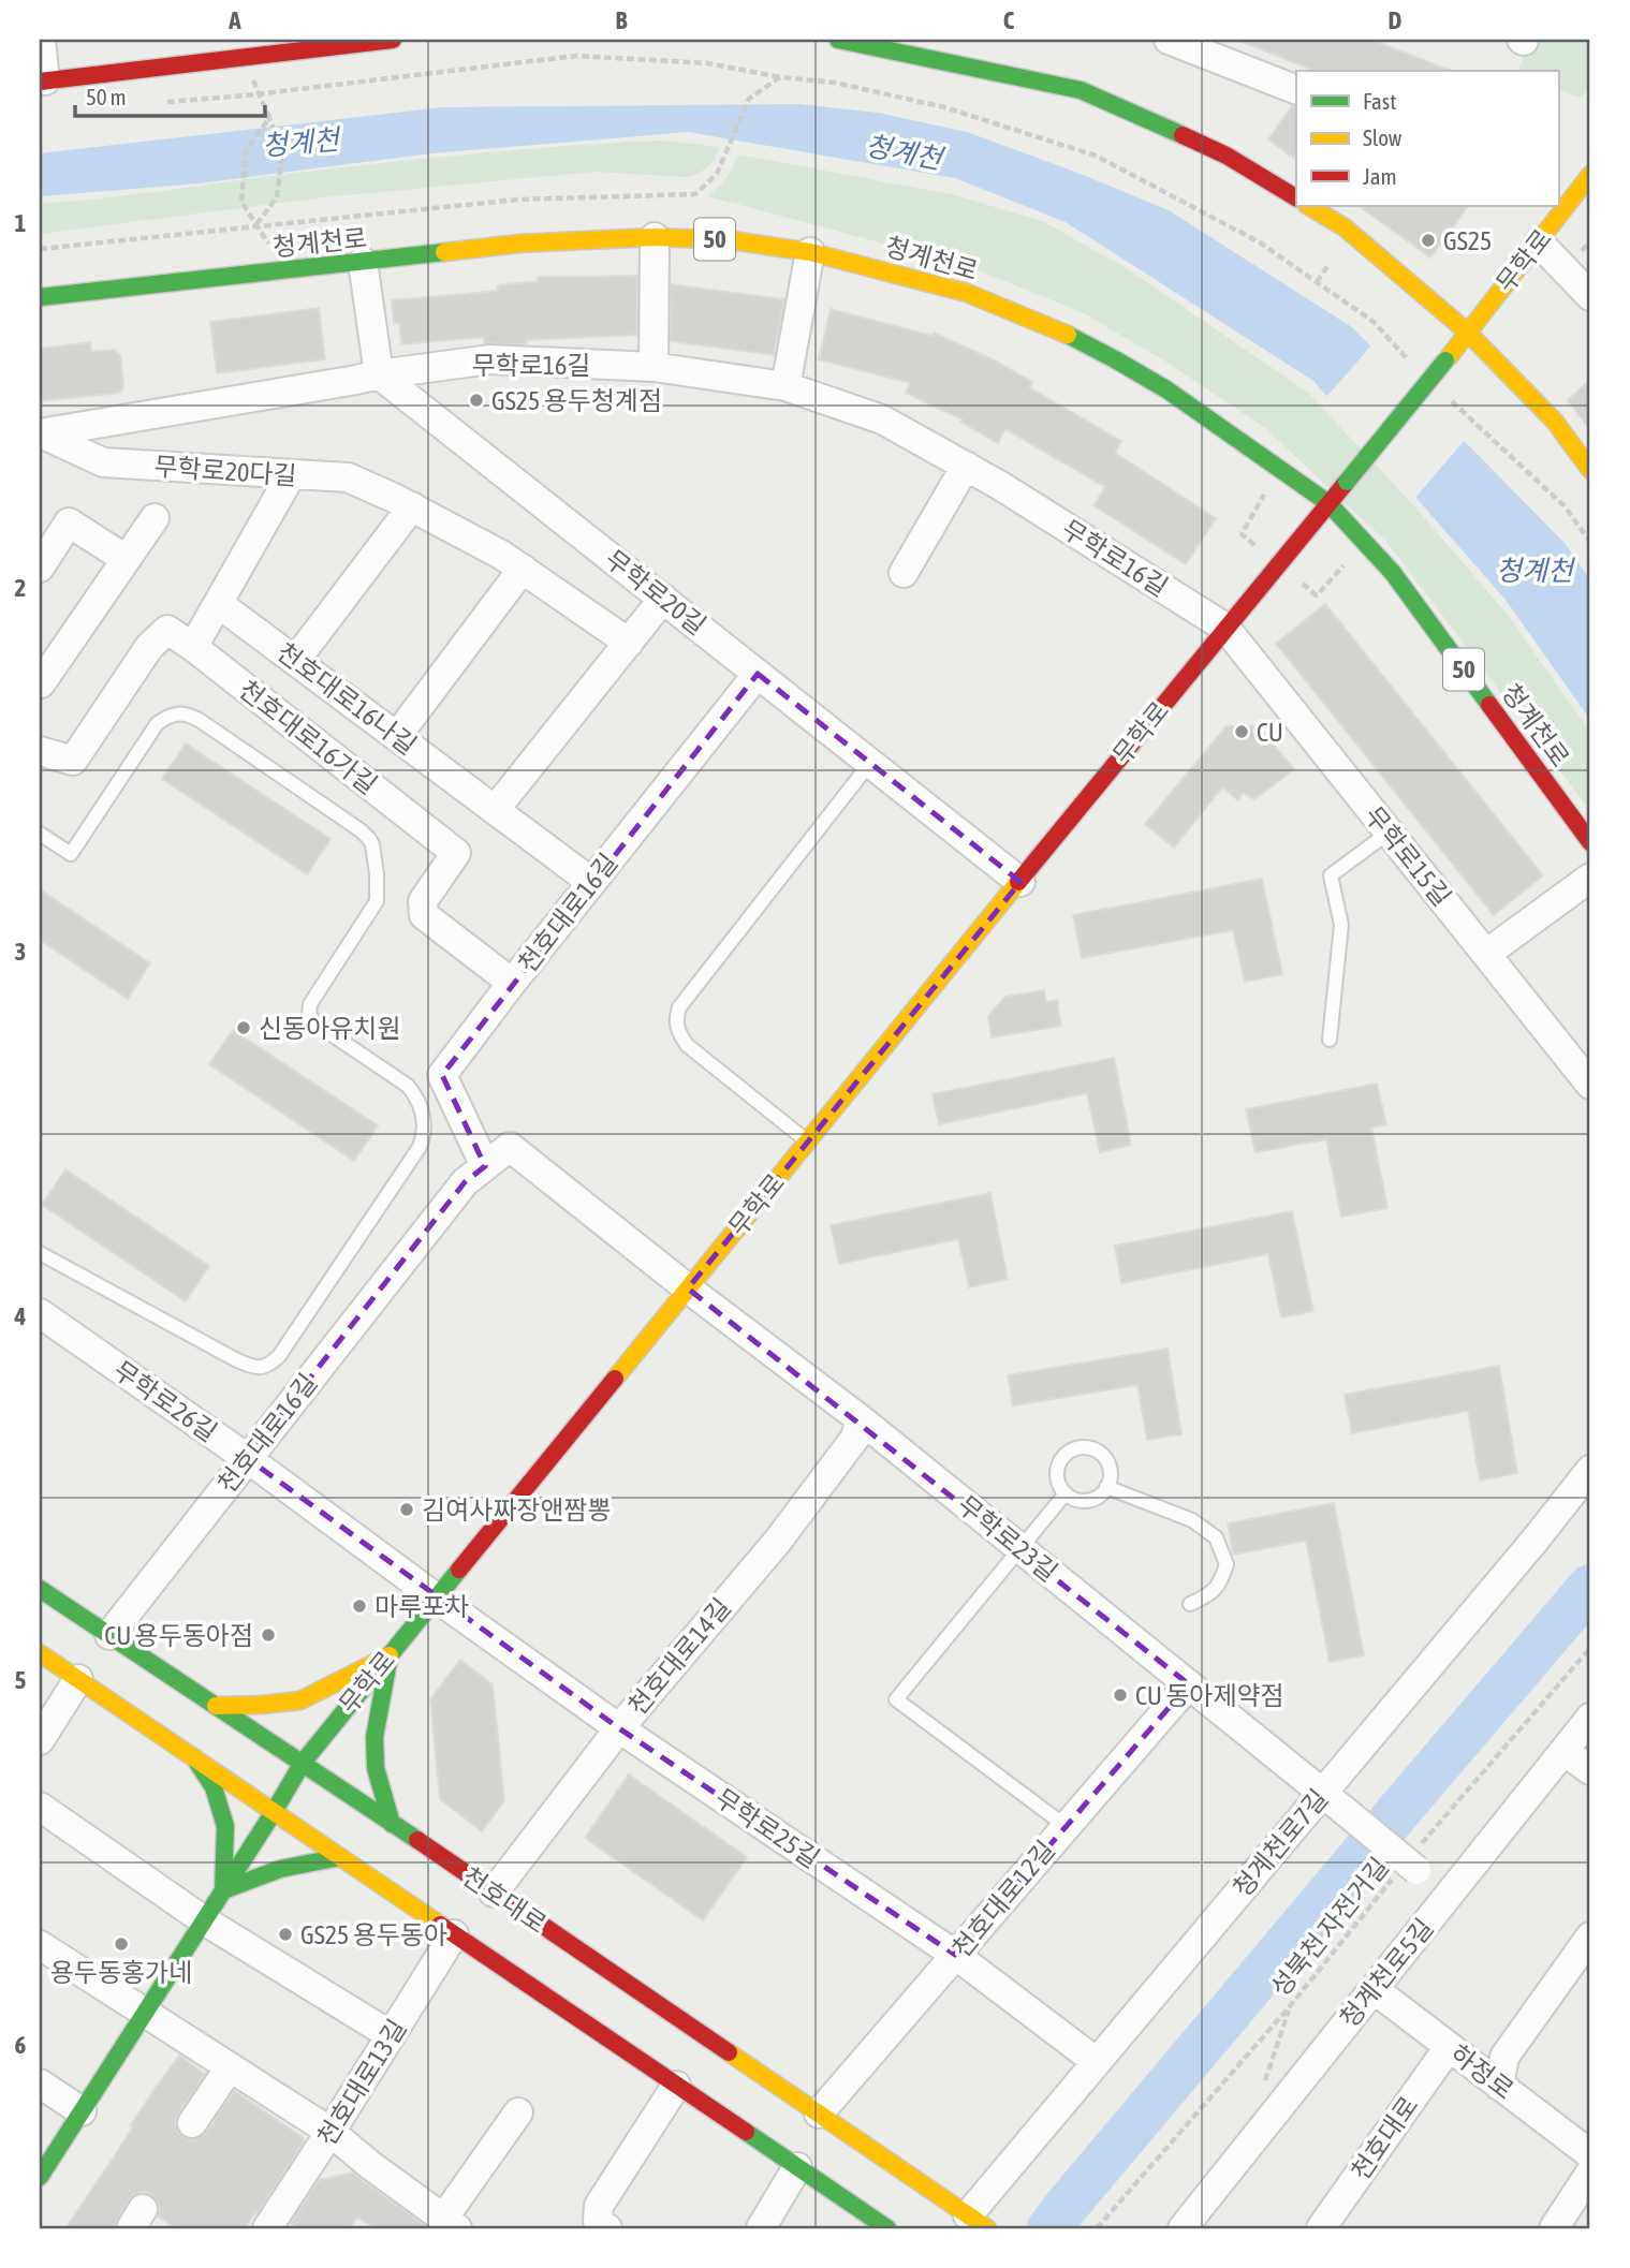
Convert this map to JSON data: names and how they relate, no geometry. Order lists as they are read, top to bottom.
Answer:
{
  "streets": {
    "main road": [
      "50",
      "청계천로",
      "무학로",
      "천호대로"
    ],
    "street": [
      "무학로16길",
      "무학로20다길",
      "무학로20길",
      "천호대로16나길",
      "천호대로16가길",
      "무학로15길",
      "천호대로16길",
      "무학로26길",
      "무학로23길",
      "천호대로14길",
      "무학로25길",
      "청계천로7길",
      "천호대로12길",
      "청계천로5길",
      "하정로",
      "천호대로13길"
    ],
    "path": ["성북천 자전거길"]
  },
  "crossings": [
    ["청계천로", "무학로"],
    ["무학로", "무학로16길"],
    ["무학로", "무학로20길"],
    ["무학로", "무학로15길"],
    ["무학로", "천호대로16길"],
    ["무학로", "무학로26길"],
    ["무학로", "무학로23길"],
    ["무학로", "무학로25길"],
    ["무학로", "천호대로"],
    ["무학로16길", "무학로20다길"],
    ["무학로16길", "무학로20길"],
    ["무학로16길", "무학로15길"],
    ["무학로20길", "천호대로16길"],
    ["천호대로16나길", "천호대로16길"],
    ["천호대로16가길", "천호대로16길"],
    ["천호대로16길", "무학로26길"],
    ["천호대로16길", "무학로23길"],
    ["천호대로16길", "천호대로"],
    ["무학로26길", "무학로25길"],
    ["무학로23길", "천호대로14길"],
    ["무학로23길", "청계천로7길"],
    ["무학로23길", "천호대로12길"],
    ["무학로23길", "성북천 자전거길"],
    ["무학로23길", "청계천로5길"],
    ["천호대로14길", "무학로25길"],
    ["천호대로14길", "천호대로"],
    ["무학로25길", "청계천로7길"],
    ["무학로25길", "천호대로12길"],
    ["청계천로7길", "천호대로"],
    ["천호대로12길", "천호대로"],
    ["천호대로", "하정로"],
    ["청계천로5길", "하정로"]
  ],
  "water": ["청계천"],
  "places": [
    "GS25",
    "GS25 용두청계점",
    "CU",
    "신동아유치원",
    "김여사짜장앤짬뽕",
    "마루포차",
    "CU 용두동아점",
    "CU 동아제약점",
    "GS25 용두동아",
    "용두동홍가네"
  ],
  "legend": ["Fast", "Slow", "Jam"],
  "scale_bar": "50 m",
  "grid": {
    "columns": [
      "A",
      "B",
      "C",
      "D"
    ],
    "rows": [
      "1",
      "2",
      "3",
      "4",
      "5",
      "6"
    ]
  }
}
